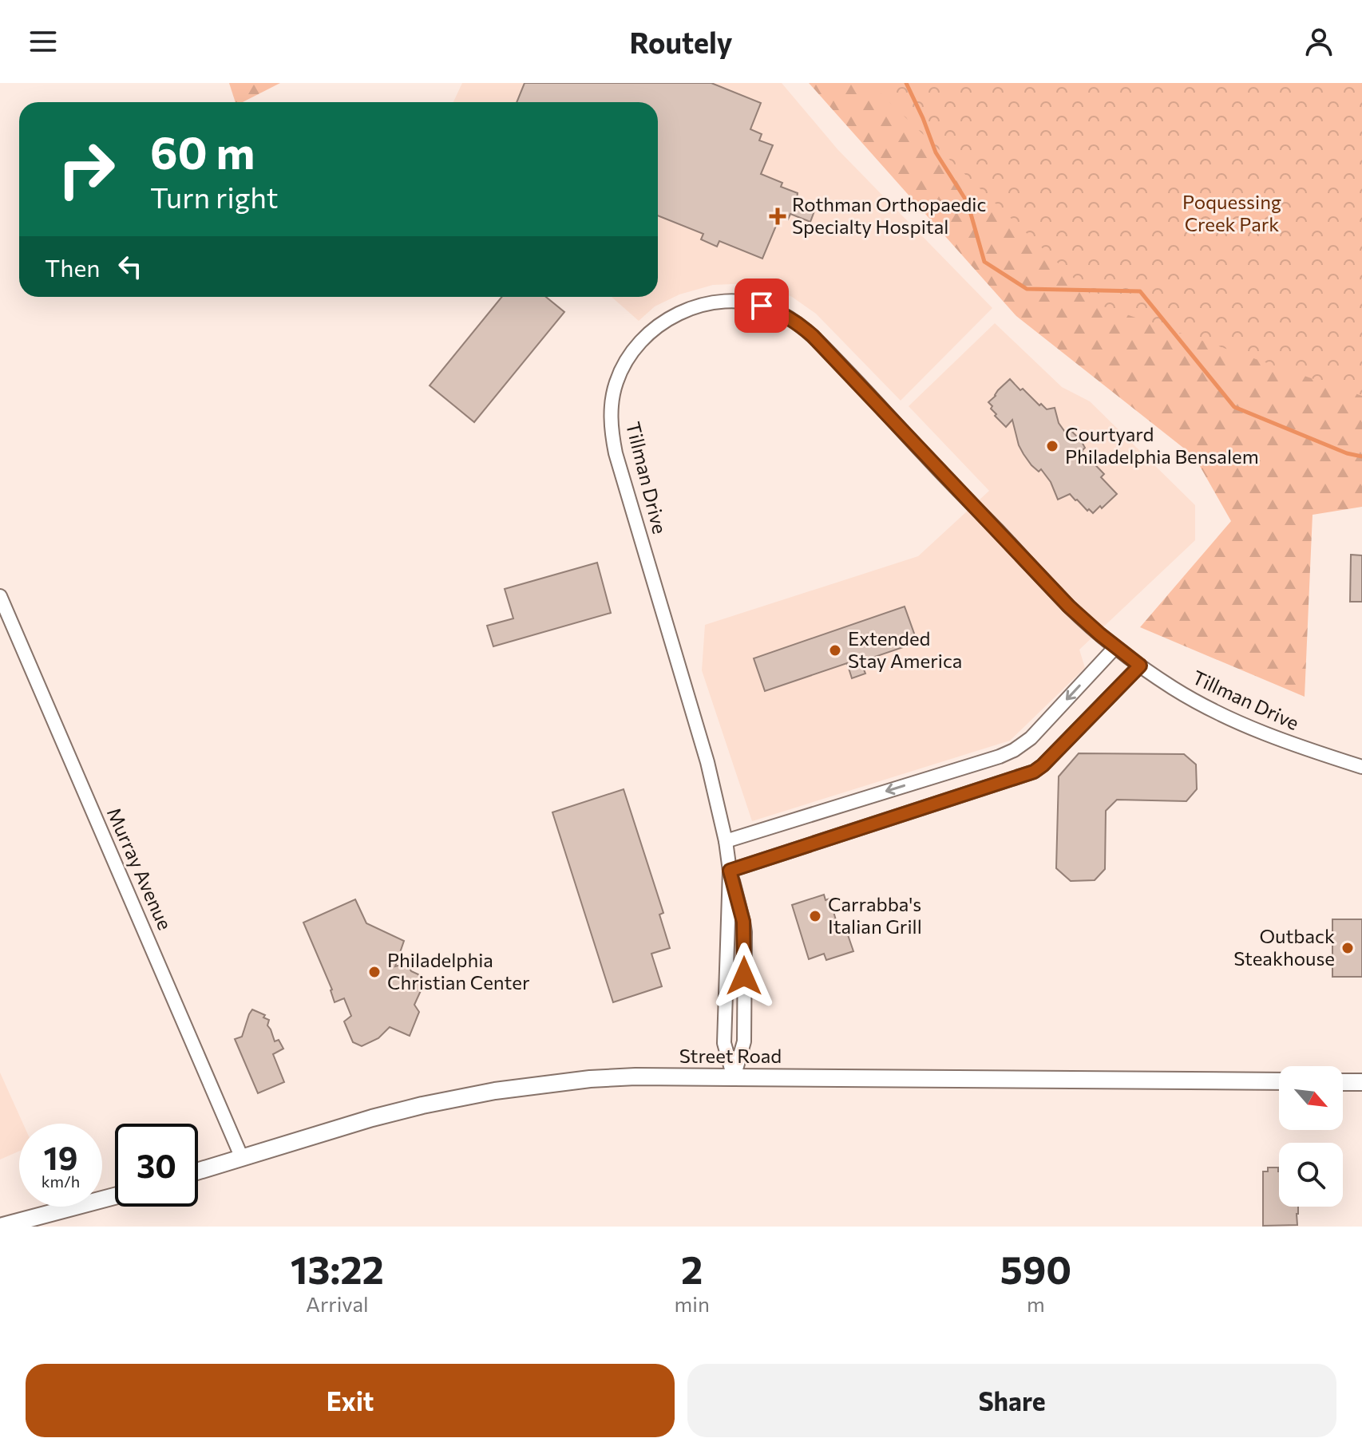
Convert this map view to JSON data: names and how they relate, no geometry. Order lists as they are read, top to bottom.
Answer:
{
  "streets": {
    "main road": ["Street Road"],
    "street": ["Tillman Drive", "Murray Avenue"]
  },
  "crossings": [
    ["Tillman Drive", "Street Road"],
    ["Murray Avenue", "Street Road"]
  ],
  "parks": ["Poquessing Creek Park"],
  "places": {
    "health": ["Rothman Orthopaedic Specialty Hospital"],
    "other": [
      "Courtyard Philadelphia Bensalem",
      "Extended Stay America",
      "Carrabba's Italian Grill",
      "Outback Steakhouse",
      "Philadelphia Christian Center"
    ]
  },
  "north": "bottom right",
  "page": {
    "header": "Routely",
    "turn": ["60 m", "Turn right"],
    "then": "Then",
    "speed": "19 km/h",
    "limit": "30",
    "eta": [
      "13:22",
      "Arrival",
      "2",
      "min",
      "590",
      "m"
    ],
    "buttons": ["Exit", "Share"]
  }
}
